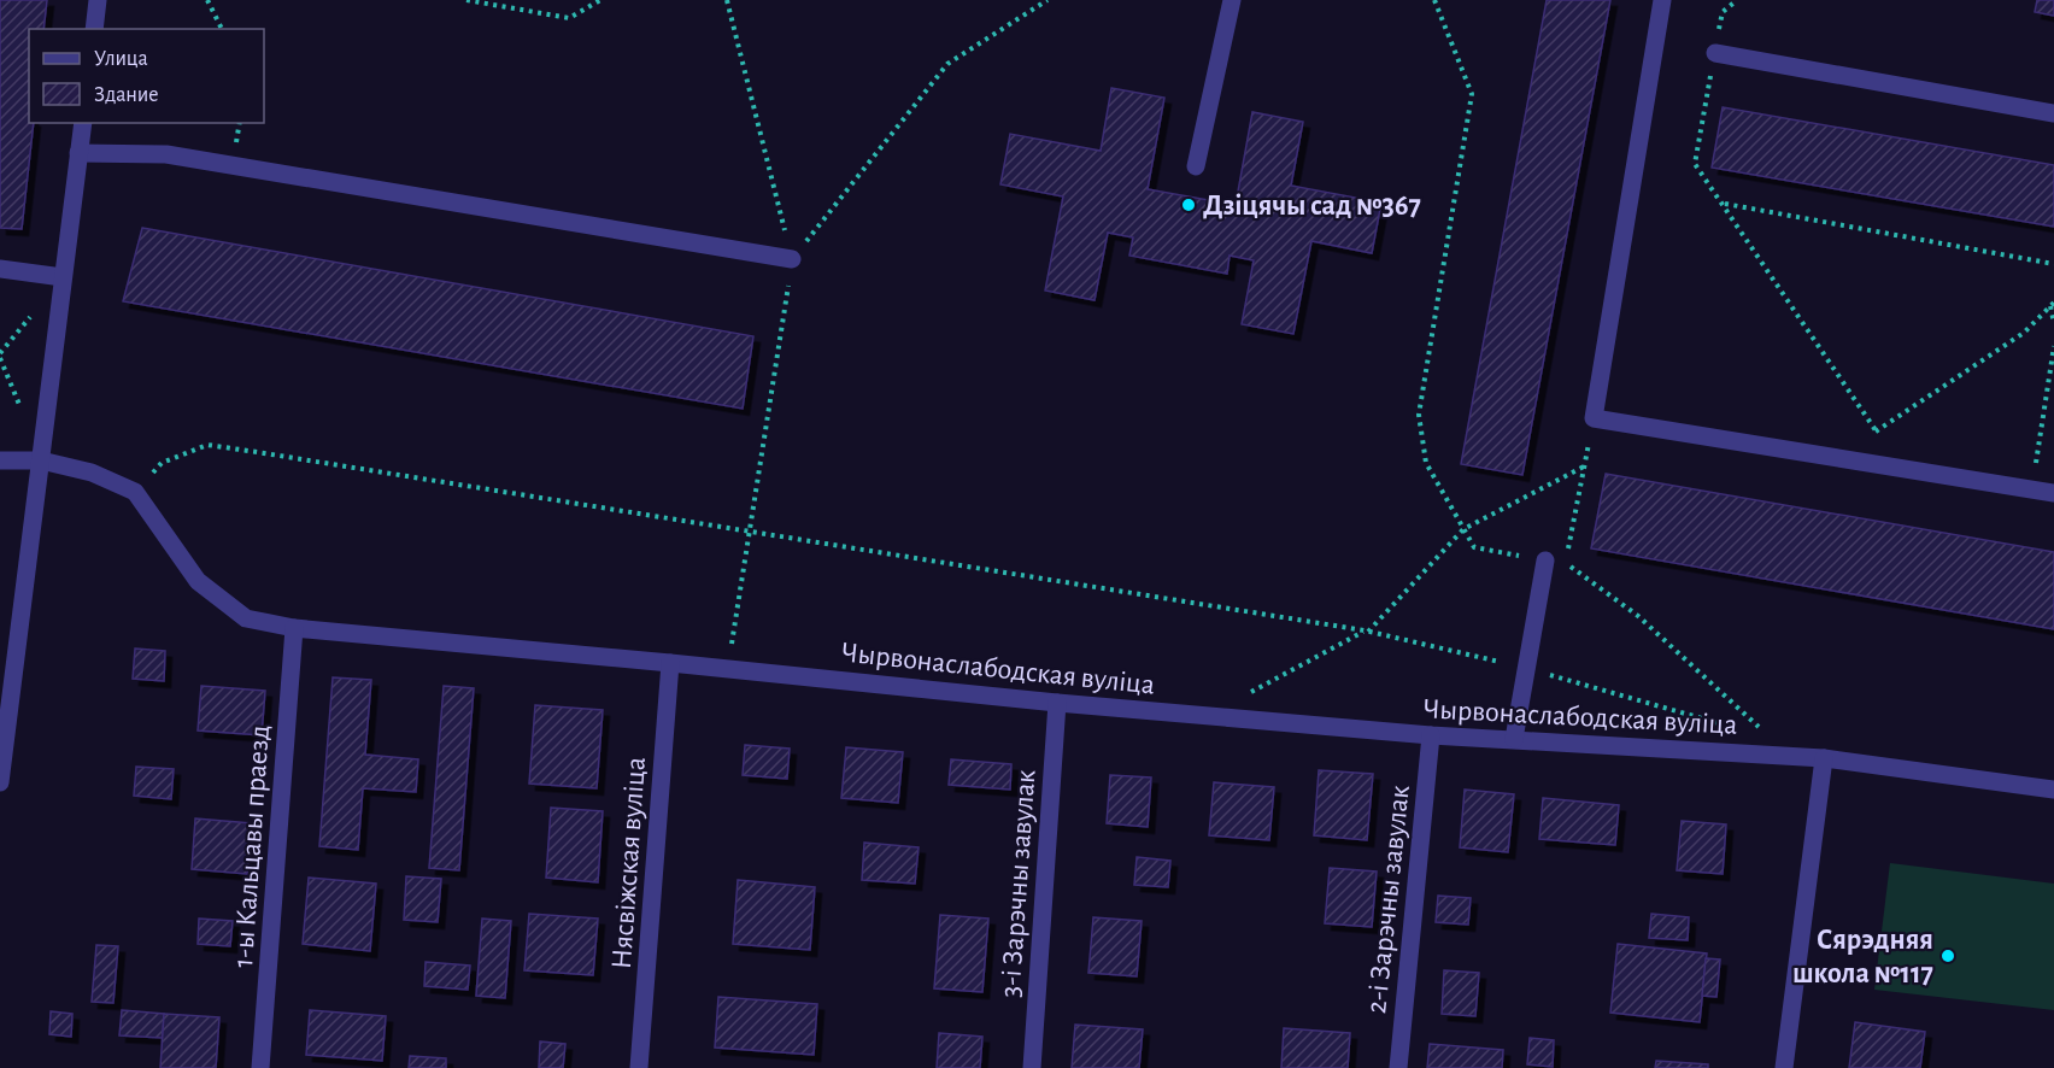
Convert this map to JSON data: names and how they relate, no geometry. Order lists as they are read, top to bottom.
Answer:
{
  "streets": {
    "street": [
      "Чырвонаслабодская вуліца",
      "1-ы Кальцавы праезд",
      "Нясвіжская вуліца",
      "3-і Зарэчны завулак",
      "2-і Зарэчны завулак"
    ]
  },
  "crossings": [
    ["Чырвонаслабодская вуліца", "1-ы Кальцавы праезд"],
    ["Чырвонаслабодская вуліца", "Нясвіжская вуліца"],
    ["Чырвонаслабодская вуліца", "3-і Зарэчны завулак"],
    ["Чырвонаслабодская вуліца", "2-і Зарэчны завулак"]
  ],
  "places": ["Дзіцячы сад №367", "Сярэдняя школа №117"],
  "legend": ["Улица", "Здание"]
}
